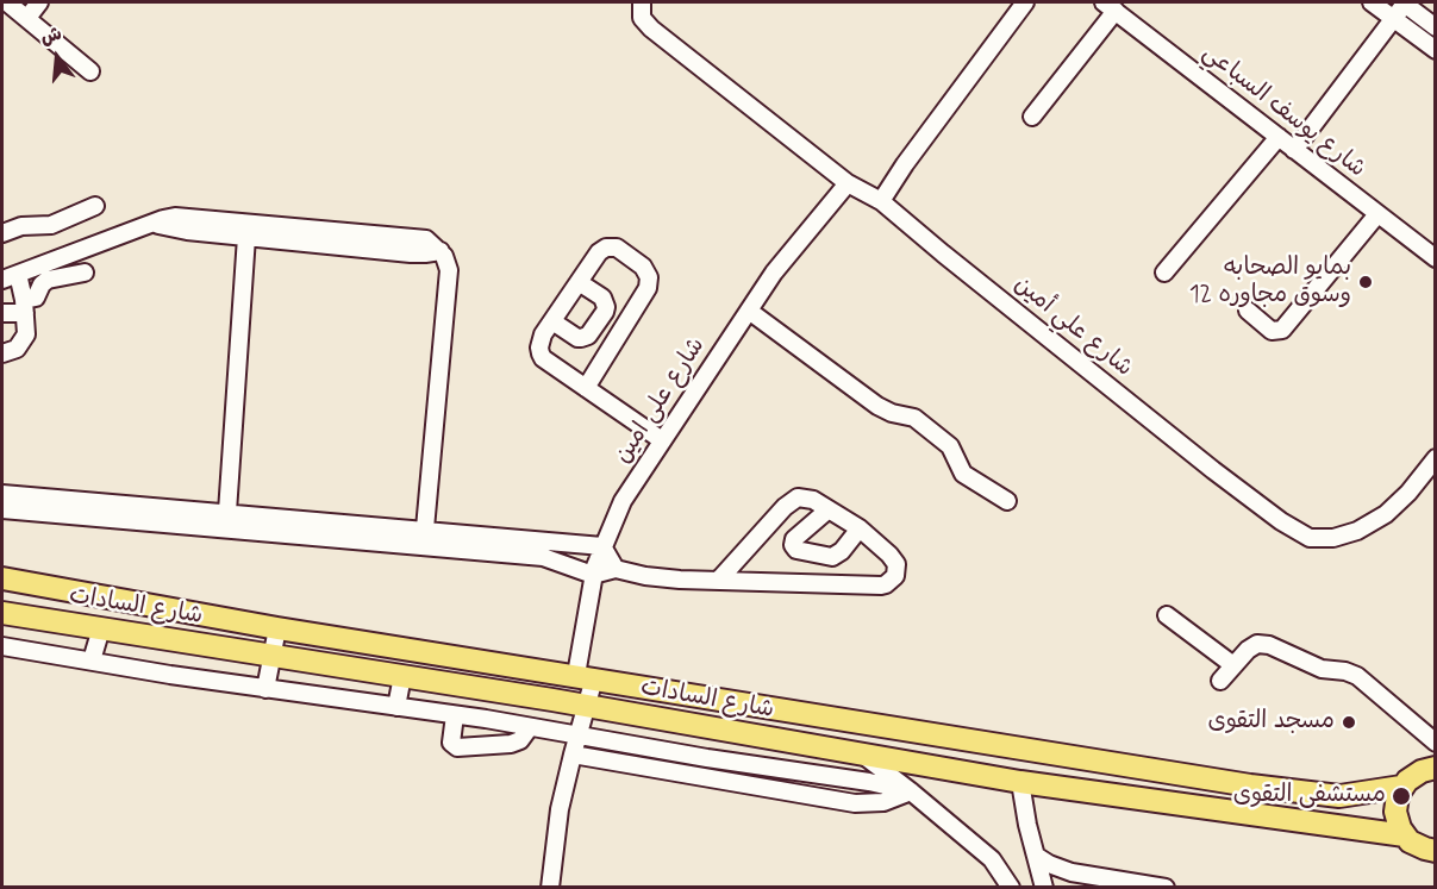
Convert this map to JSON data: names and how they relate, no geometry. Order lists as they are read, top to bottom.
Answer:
{
  "streets": {
    "main road": ["شارع السادات"],
    "street": ["شارع يوسف السباعي", "شارع علي أمين", "شارع على امين"]
  },
  "crossings": [
    ["شارع علي أمين", "شارع على امين"],
    ["شارع على امين", "شارع السادات"]
  ],
  "places": ["بمايو الصحابه وسوق مجاوره 12", "مسجد التقوى", "مستشفى التقوى"],
  "north": "top"
}
